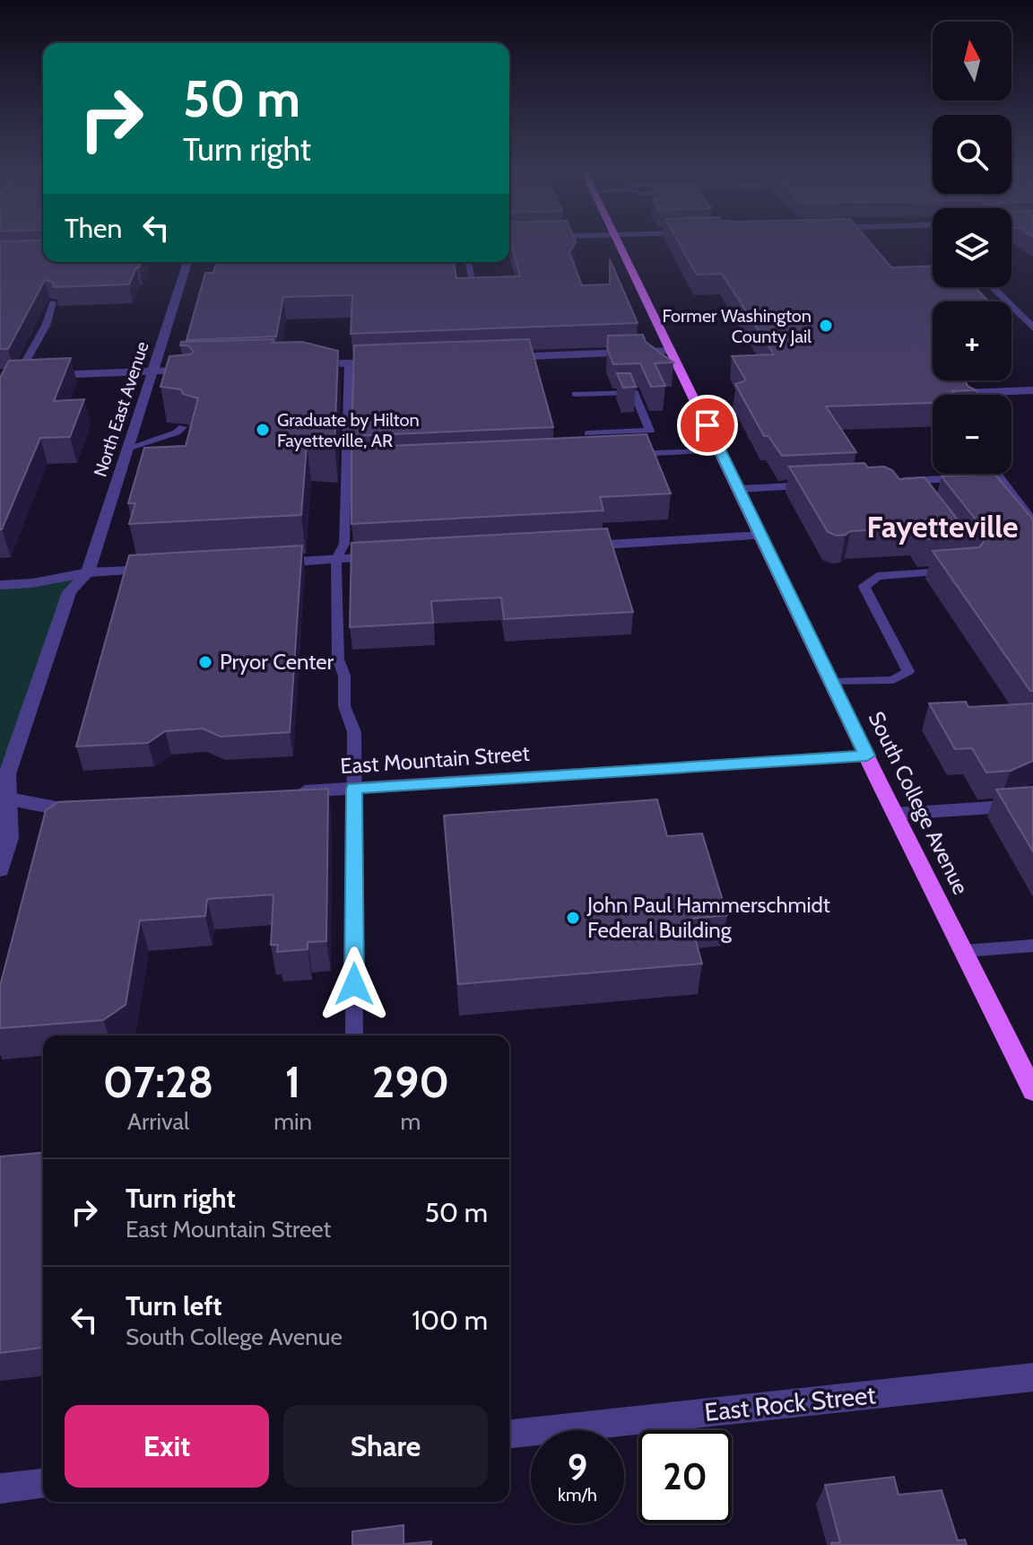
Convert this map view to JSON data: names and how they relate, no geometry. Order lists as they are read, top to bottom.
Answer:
{
  "streets": {
    "main road": ["South College Avenue"],
    "street": ["North East Avenue", "East Mountain Street", "East Rock Street"]
  },
  "crossings": [
    ["East Mountain Street", "South College Avenue"]
  ],
  "districts": ["Fayetteville"],
  "places": [
    "Former Washington County Jail",
    "Graduate by Hilton Fayetteville, AR",
    "Pryor Center",
    "John Paul Hammerschmidt Federal Building"
  ],
  "north": "top",
  "page": {
    "map_buttons": ["+", "−"],
    "turn": ["50 m", "Turn right"],
    "then": "Then",
    "eta": [
      "07:28",
      "Arrival",
      "1",
      "min",
      "290",
      "m"
    ],
    "list": [
      {
        "name": "Turn right",
        "note": "East Mountain Street",
        "value": "50 m"
      },
      {
        "name": "Turn left",
        "note": "South College Avenue",
        "value": "100 m"
      }
    ],
    "buttons": ["Exit", "Share"],
    "speed": "9 km/h",
    "limit": "20"
  }
}
